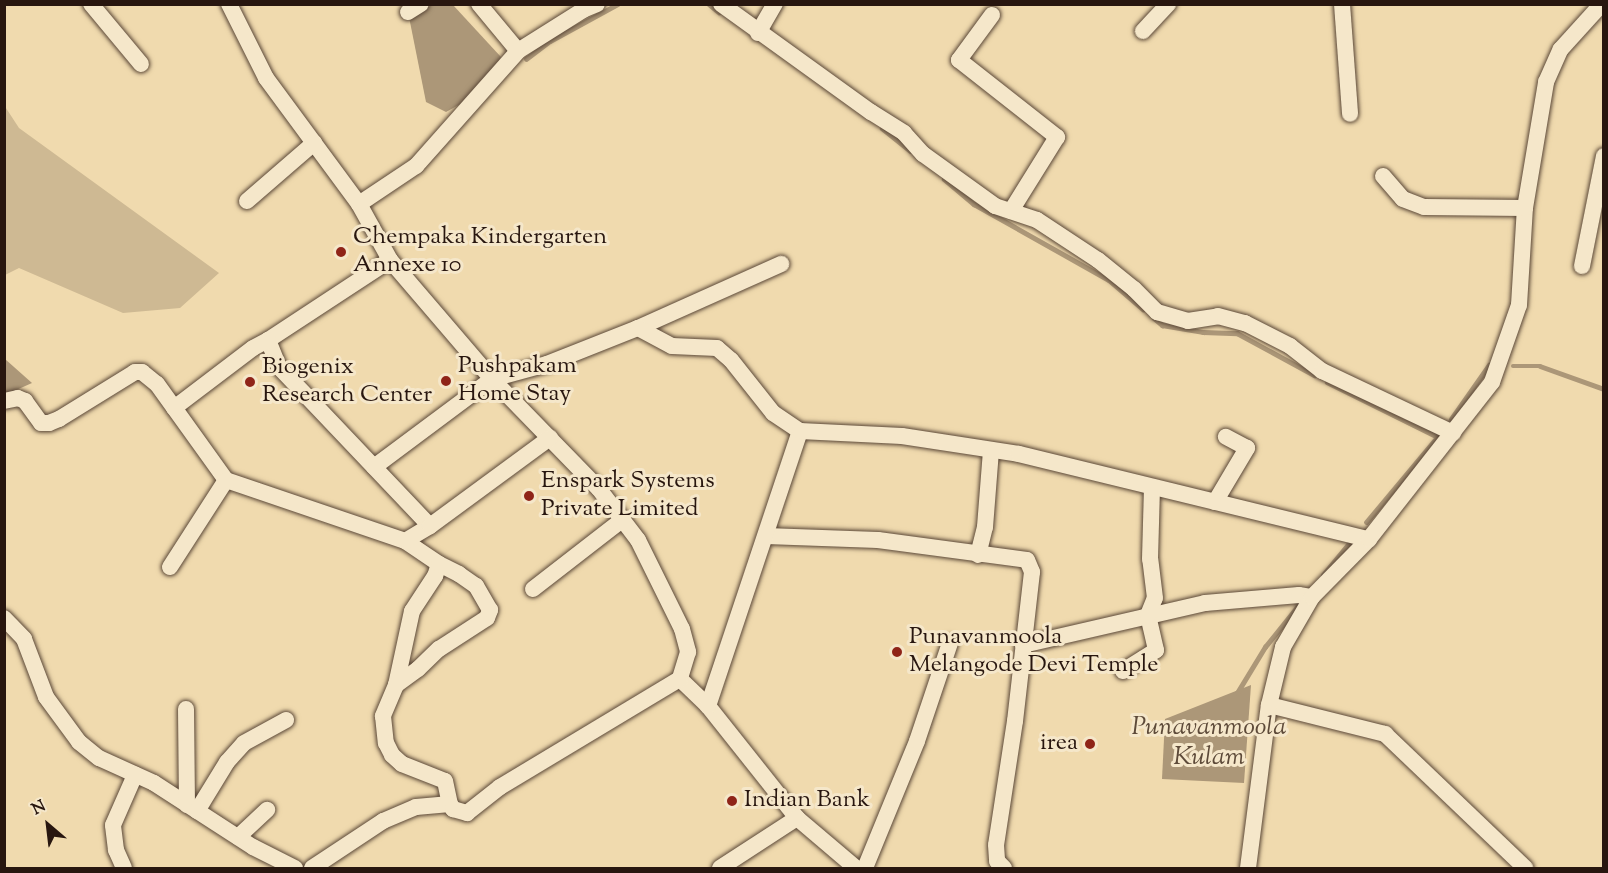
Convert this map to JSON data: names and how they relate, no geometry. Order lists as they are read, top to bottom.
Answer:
{
  "water": ["Punavanmoola Kulam"],
  "places": [
    "Chempaka Kindergarten Annexe 10",
    "Pushpakam Home Stay",
    "Biogenix Research Center",
    "Enspark Systems Private Limited",
    "Punavanmoola Melangode Devi Temple",
    "irea",
    "Indian Bank"
  ],
  "north": "top left"
}
